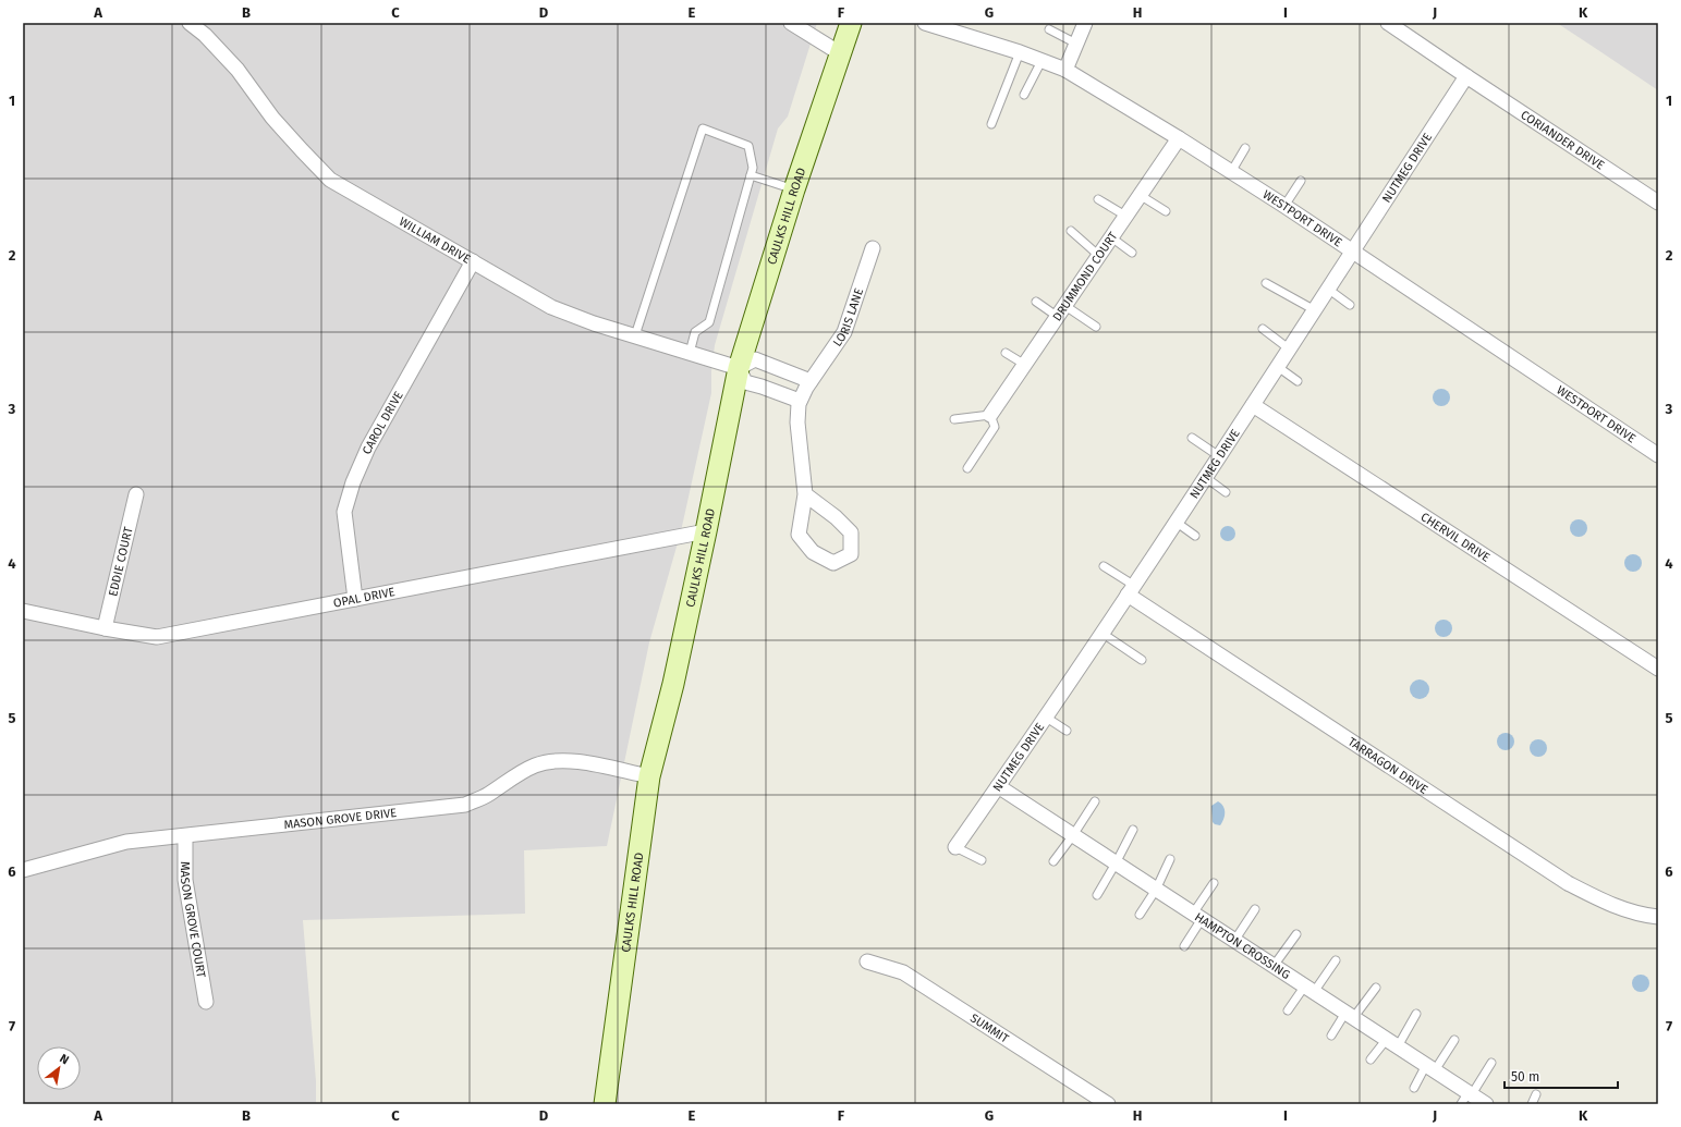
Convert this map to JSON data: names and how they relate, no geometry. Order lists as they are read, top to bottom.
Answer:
{
  "streets": {
    "main road": ["CAULKS HILL ROAD"],
    "street": [
      "CORIANDER DRIVE",
      "NUTMEG DRIVE",
      "WESTPORT DRIVE",
      "WILLIAM DRIVE",
      "DRUMMOND COURT",
      "LORIS LANE",
      "CAROL DRIVE",
      "CHERVIL DRIVE",
      "EDDIE COURT",
      "OPAL DRIVE",
      "TARRAGON DRIVE",
      "MASON GROVE DRIVE",
      "MASON GROVE COURT",
      "HAMPTON CROSSING",
      "SUMMIT"
    ]
  },
  "crossings": [
    ["CORIANDER DRIVE", "NUTMEG DRIVE"],
    ["NUTMEG DRIVE", "WESTPORT DRIVE"],
    ["NUTMEG DRIVE", "CHERVIL DRIVE"],
    ["NUTMEG DRIVE", "TARRAGON DRIVE"],
    ["NUTMEG DRIVE", "HAMPTON CROSSING"],
    ["CAULKS HILL ROAD", "WILLIAM DRIVE"],
    ["CAULKS HILL ROAD", "OPAL DRIVE"],
    ["CAULKS HILL ROAD", "MASON GROVE DRIVE"],
    ["WESTPORT DRIVE", "DRUMMOND COURT"],
    ["WILLIAM DRIVE", "CAROL DRIVE"],
    ["CAROL DRIVE", "OPAL DRIVE"],
    ["EDDIE COURT", "OPAL DRIVE"],
    ["MASON GROVE DRIVE", "MASON GROVE COURT"]
  ],
  "scale_bar": "50 m",
  "north": "top right",
  "grid": {
    "columns": [
      "A",
      "B",
      "C",
      "D",
      "E",
      "F",
      "G",
      "H",
      "I",
      "J",
      "K"
    ],
    "rows": [
      "1",
      "2",
      "3",
      "4",
      "5",
      "6",
      "7"
    ]
  }
}
